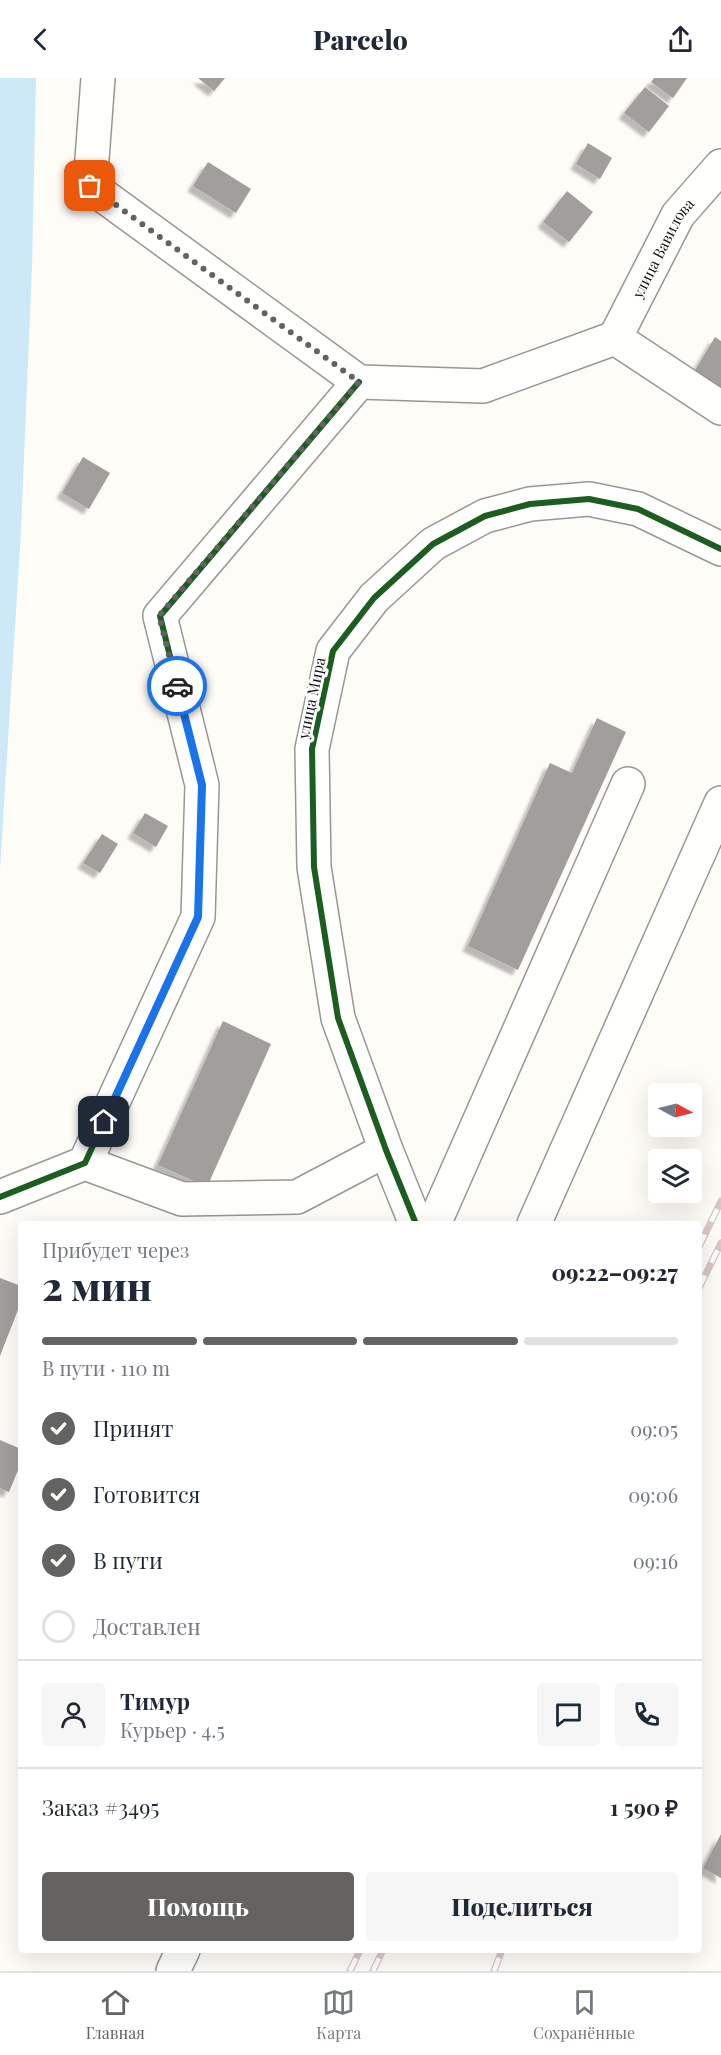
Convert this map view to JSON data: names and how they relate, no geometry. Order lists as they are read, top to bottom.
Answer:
{
  "streets": {
    "street": ["улица Вавилова", "улица Мира"]
  },
  "north": "right",
  "page": {
    "header": "Parcelo",
    "heading": ["2 мин", "Прибудет через", "09:22–09:27"],
    "panel": [
      "Тимур",
      "Курьер · 4.5",
      "Заказ #3495",
      "1 590 ₽"
    ],
    "bar": "В пути · 110 m",
    "list": [
      ["Принят", "09:05"],
      ["Готовится", "09:06"],
      ["В пути", "09:16"],
      "Доставлен"
    ],
    "buttons": ["Помощь", "Поделиться"],
    "tabs": ["Главная", "Карта", "Сохранённые"]
  }
}
